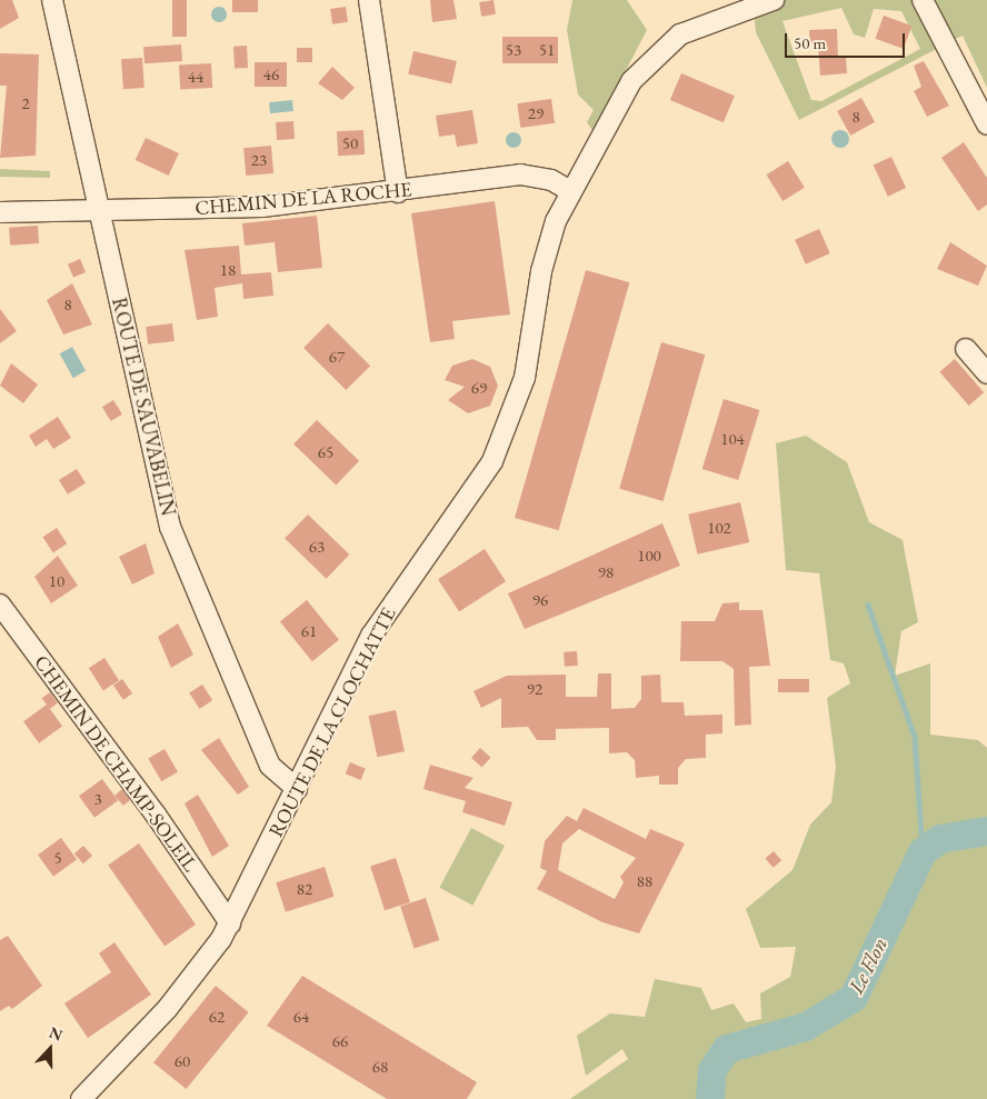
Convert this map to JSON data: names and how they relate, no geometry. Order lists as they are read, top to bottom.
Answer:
{
  "streets": {
    "street": [
      "CHEMIN DE LA ROCHE",
      "ROUTE DE SAUVABELIN",
      "ROUTE DE LA CLOCHATTE",
      "CHEMIN DE CHAMP-SOLEIL"
    ]
  },
  "crossings": [
    ["CHEMIN DE LA ROCHE", "ROUTE DE SAUVABELIN"],
    ["CHEMIN DE LA ROCHE", "ROUTE DE LA CLOCHATTE"],
    ["ROUTE DE SAUVABELIN", "ROUTE DE LA CLOCHATTE"],
    ["ROUTE DE LA CLOCHATTE", "CHEMIN DE CHAMP-SOLEIL"]
  ],
  "water": ["Le Flon"],
  "house_numbers": [
    "53",
    "51",
    "46",
    "44",
    "2",
    "29",
    "8",
    "50",
    "23",
    "18",
    "8",
    "67",
    "69",
    "104",
    "65",
    "102",
    "63",
    "100",
    "98",
    "10",
    "96",
    "61",
    "92",
    "3",
    "5",
    "88",
    "82",
    "62",
    "64",
    "66",
    "60",
    "68"
  ],
  "scale_bar": "50 m",
  "north": "top"
}
